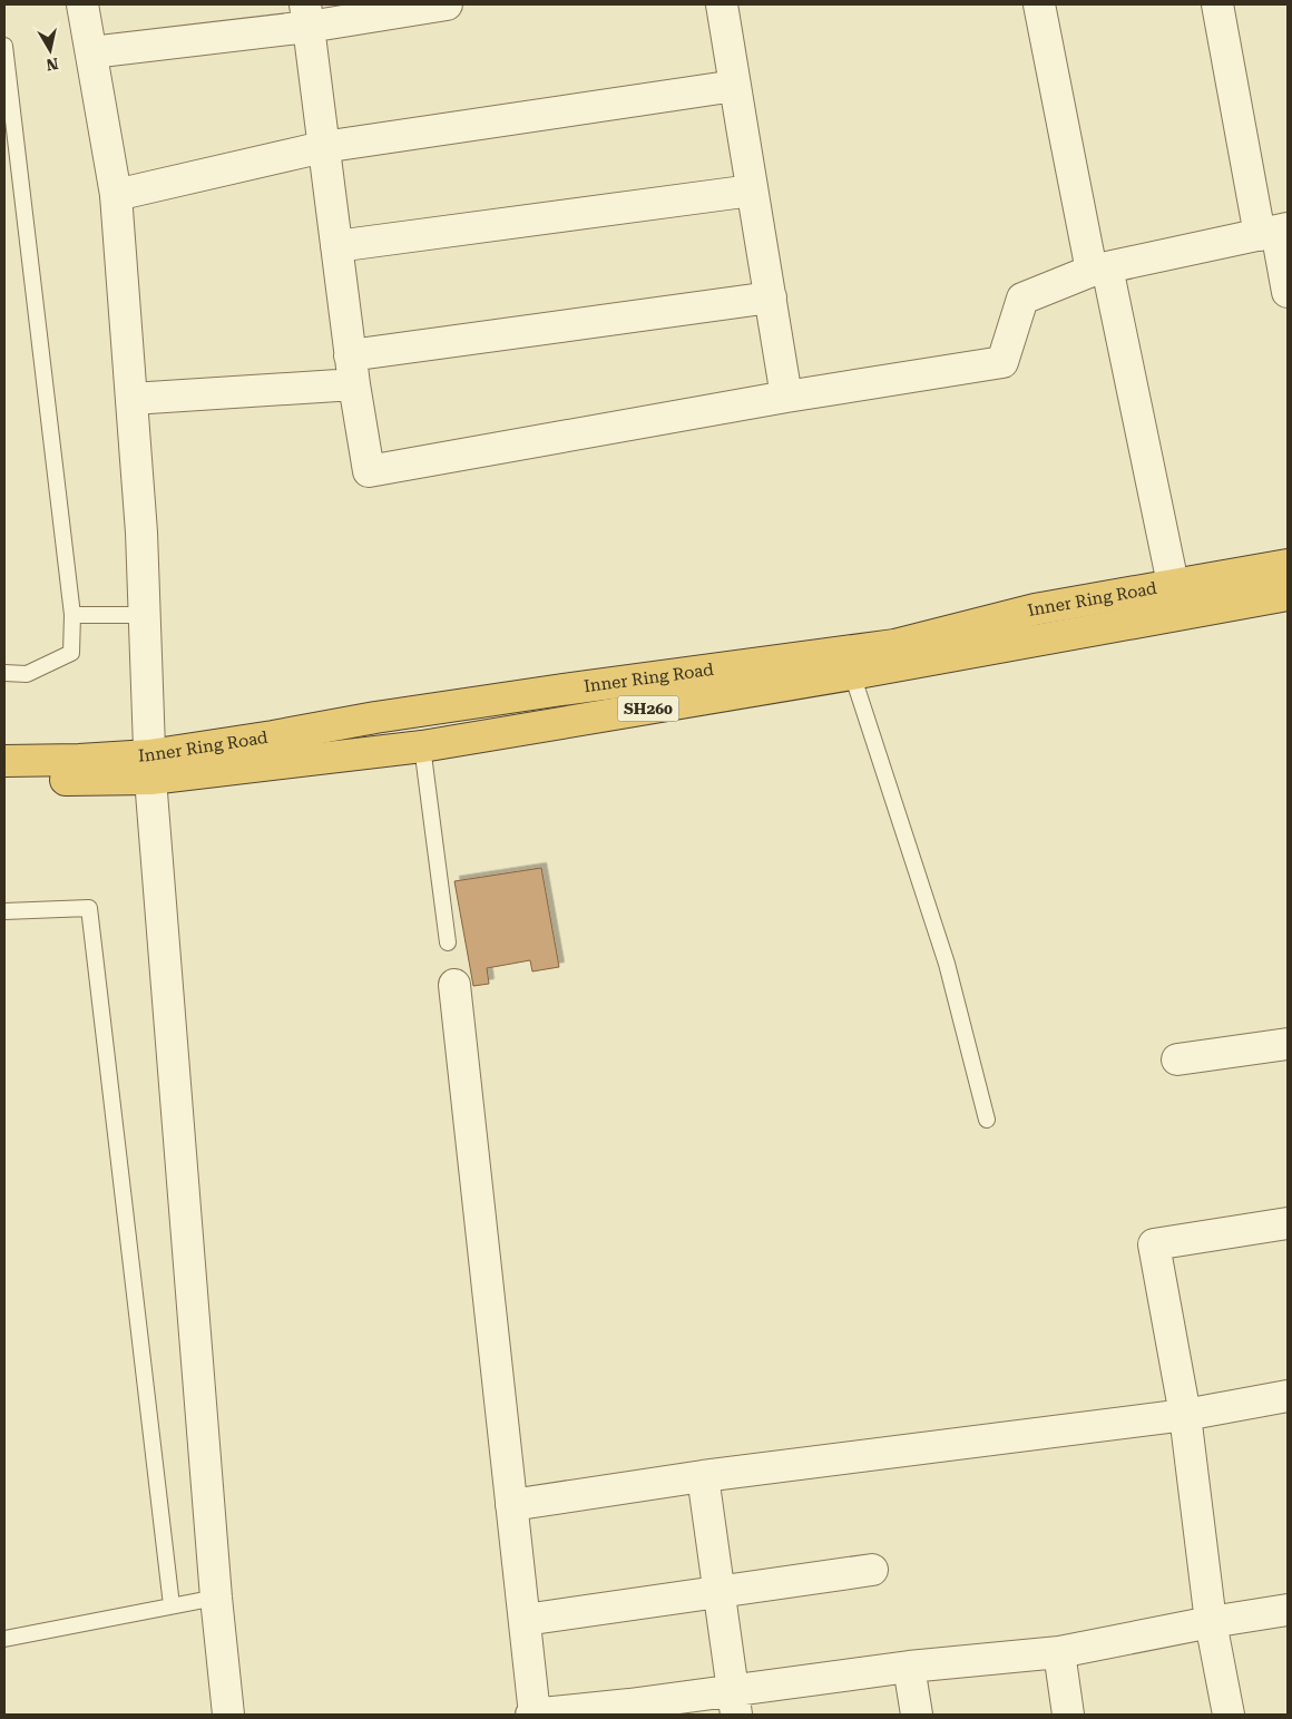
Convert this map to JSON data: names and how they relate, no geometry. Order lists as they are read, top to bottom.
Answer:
{
  "streets": {
    "highway": ["Inner Ring Road", "SH260"]
  },
  "north": "bottom"
}
